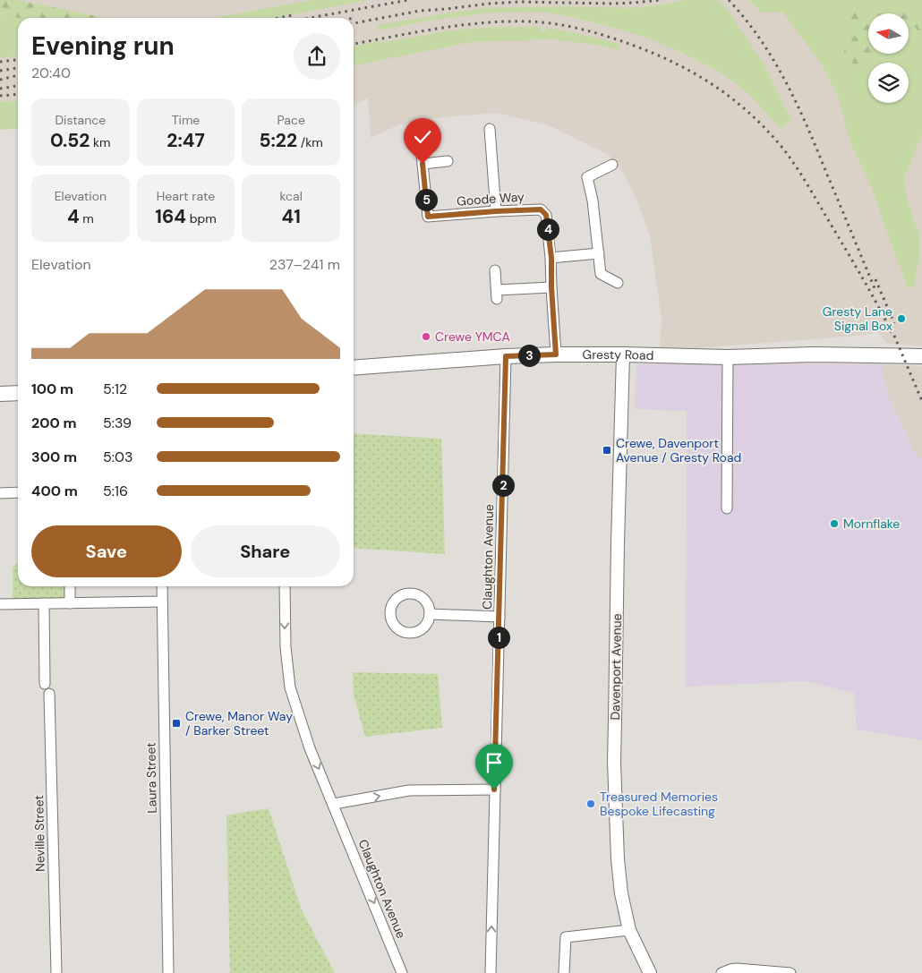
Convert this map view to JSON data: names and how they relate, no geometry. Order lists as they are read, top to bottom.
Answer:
{
  "streets": {
    "main road": ["Gresty Road"],
    "street": [
      "Goode Way",
      "Claughton Avenue",
      "Davenport Avenue",
      "Laura Street",
      "Neville Street"
    ]
  },
  "crossings": [
    ["Goode Way", "Gresty Road"],
    ["Gresty Road", "Claughton Avenue"],
    ["Gresty Road", "Davenport Avenue"]
  ],
  "places": {
    "other": [
      "Gresty Lane Signal Box",
      "Crewe YMCA",
      "Mornflake",
      "Treasured Memories Bespoke Lifecasting"
    ],
    "transit": ["Crewe, Davenport Avenue / Gresty Road", "Crewe, Manor Way / Barker Street"]
  },
  "north": "left",
  "page": {
    "heading": ["Evening run", "20:40"],
    "stats": [
      ["Distance", "0.52 km"],
      ["Time", "2:47"],
      ["Pace", "5:22 /km"],
      ["Elevation", "4 m"],
      ["Heart rate", "164 bpm"],
      ["kcal", "41"]
    ],
    "pins": [
      "5",
      "4",
      "3",
      "2",
      "1"
    ],
    "chart": ["Elevation", "237–241 m"],
    "list": [
      {
        "name": "100 m",
        "note": "5:12"
      },
      {
        "name": "200 m",
        "note": "5:39"
      },
      {
        "name": "300 m",
        "note": "5:03"
      },
      {
        "name": "400 m",
        "note": "5:16"
      }
    ],
    "buttons": ["Save", "Share"]
  }
}
